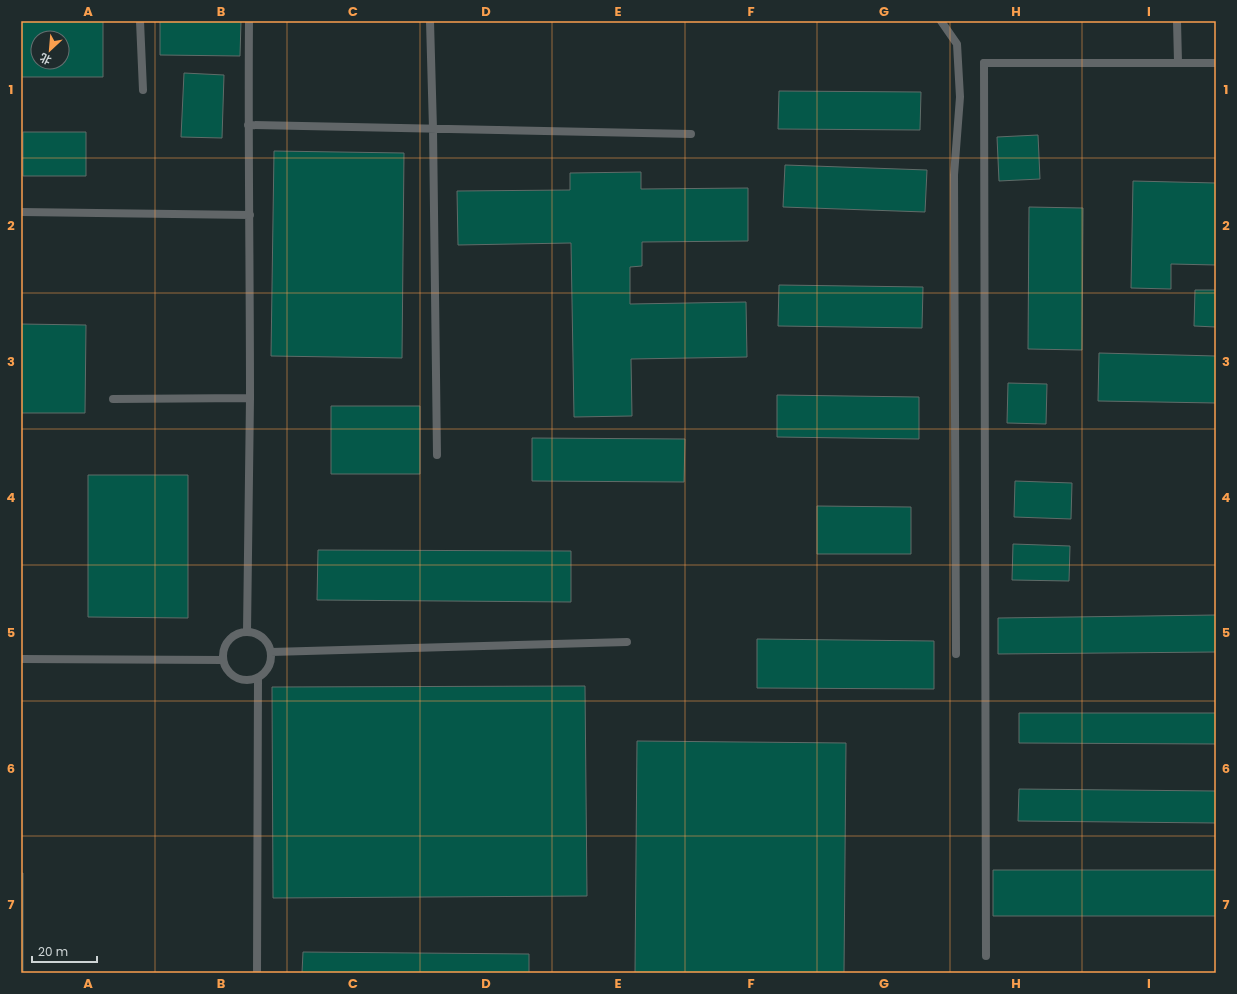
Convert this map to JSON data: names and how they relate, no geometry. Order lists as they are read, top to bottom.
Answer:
{
  "scale_bar": "20 m",
  "north": "bottom left",
  "grid": {
    "columns": [
      "A",
      "B",
      "C",
      "D",
      "E",
      "F",
      "G",
      "H",
      "I"
    ],
    "rows": [
      "1",
      "2",
      "3",
      "4",
      "5",
      "6",
      "7"
    ]
  }
}
